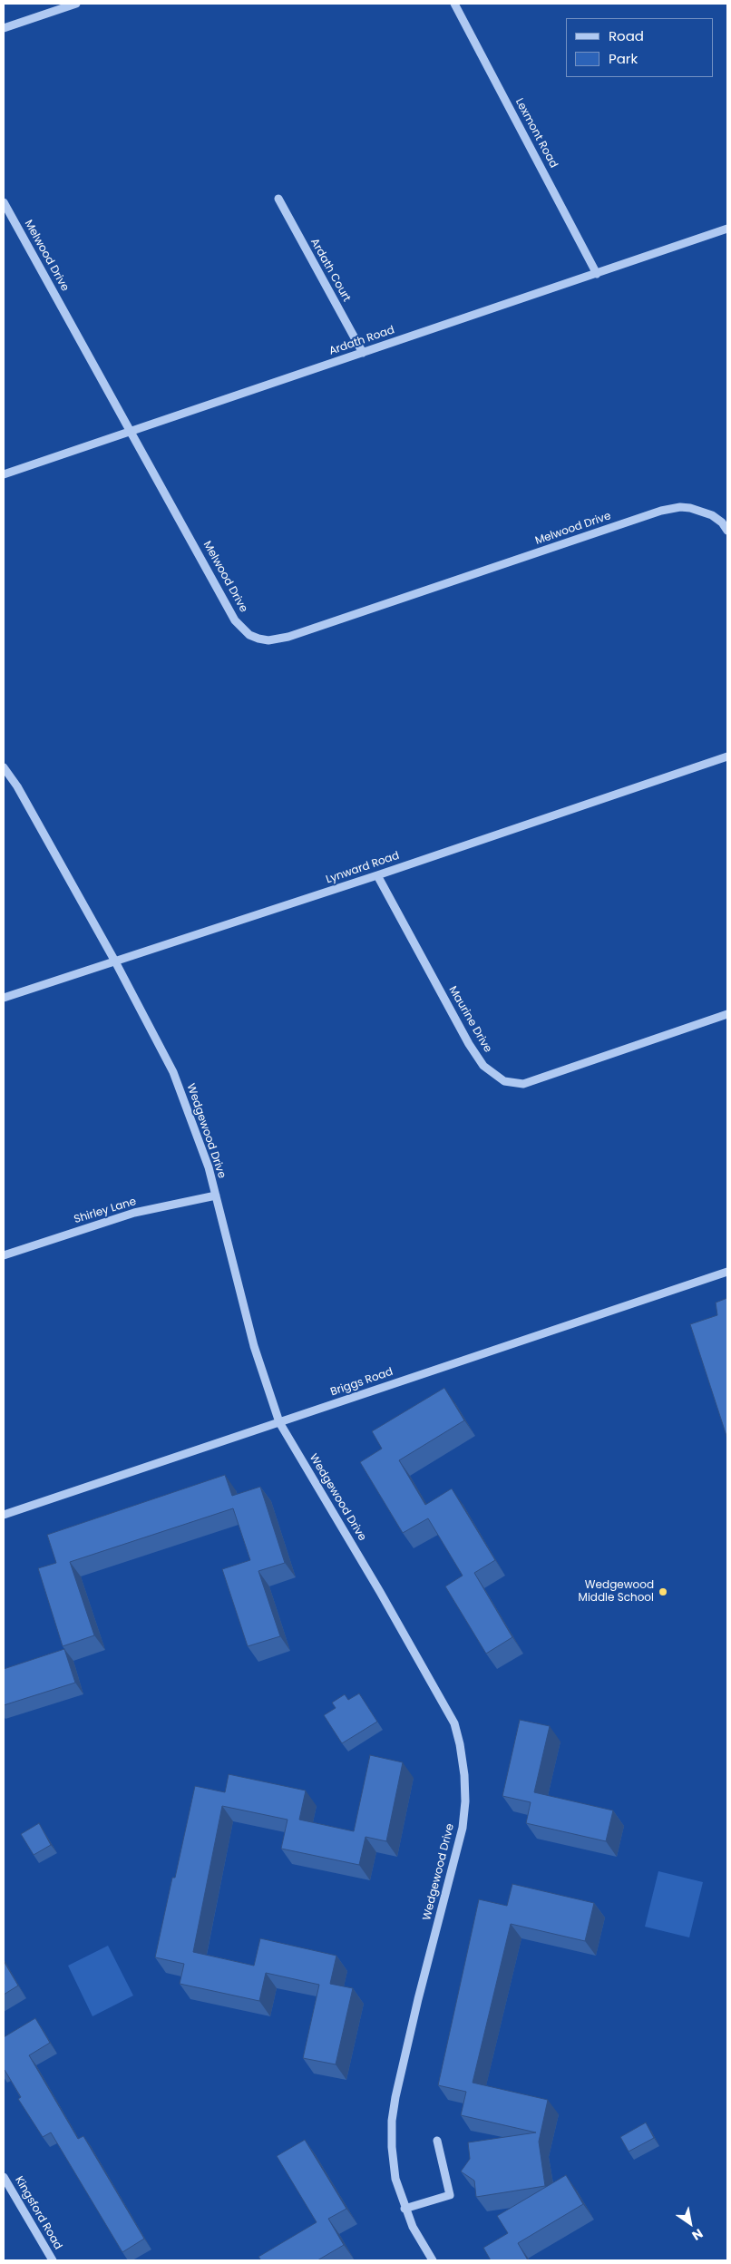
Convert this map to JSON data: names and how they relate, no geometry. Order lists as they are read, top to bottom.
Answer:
{
  "streets": {
    "street": [
      "Lexmont Road",
      "Melwood Drive",
      "Ardath Court",
      "Ardath Road",
      "Lynward Road",
      "Maurine Drive",
      "Wedgewood Drive",
      "Shirley Lane",
      "Briggs Road",
      "Kingsford Road"
    ]
  },
  "crossings": [
    ["Lexmont Road", "Ardath Road"],
    ["Melwood Drive", "Ardath Road"],
    ["Ardath Court", "Ardath Road"],
    ["Lynward Road", "Maurine Drive"],
    ["Lynward Road", "Wedgewood Drive"],
    ["Wedgewood Drive", "Shirley Lane"],
    ["Wedgewood Drive", "Briggs Road"]
  ],
  "places": ["Wedgewood Middle School"],
  "legend": ["Road", "Park"],
  "north": "bottom right"
}
